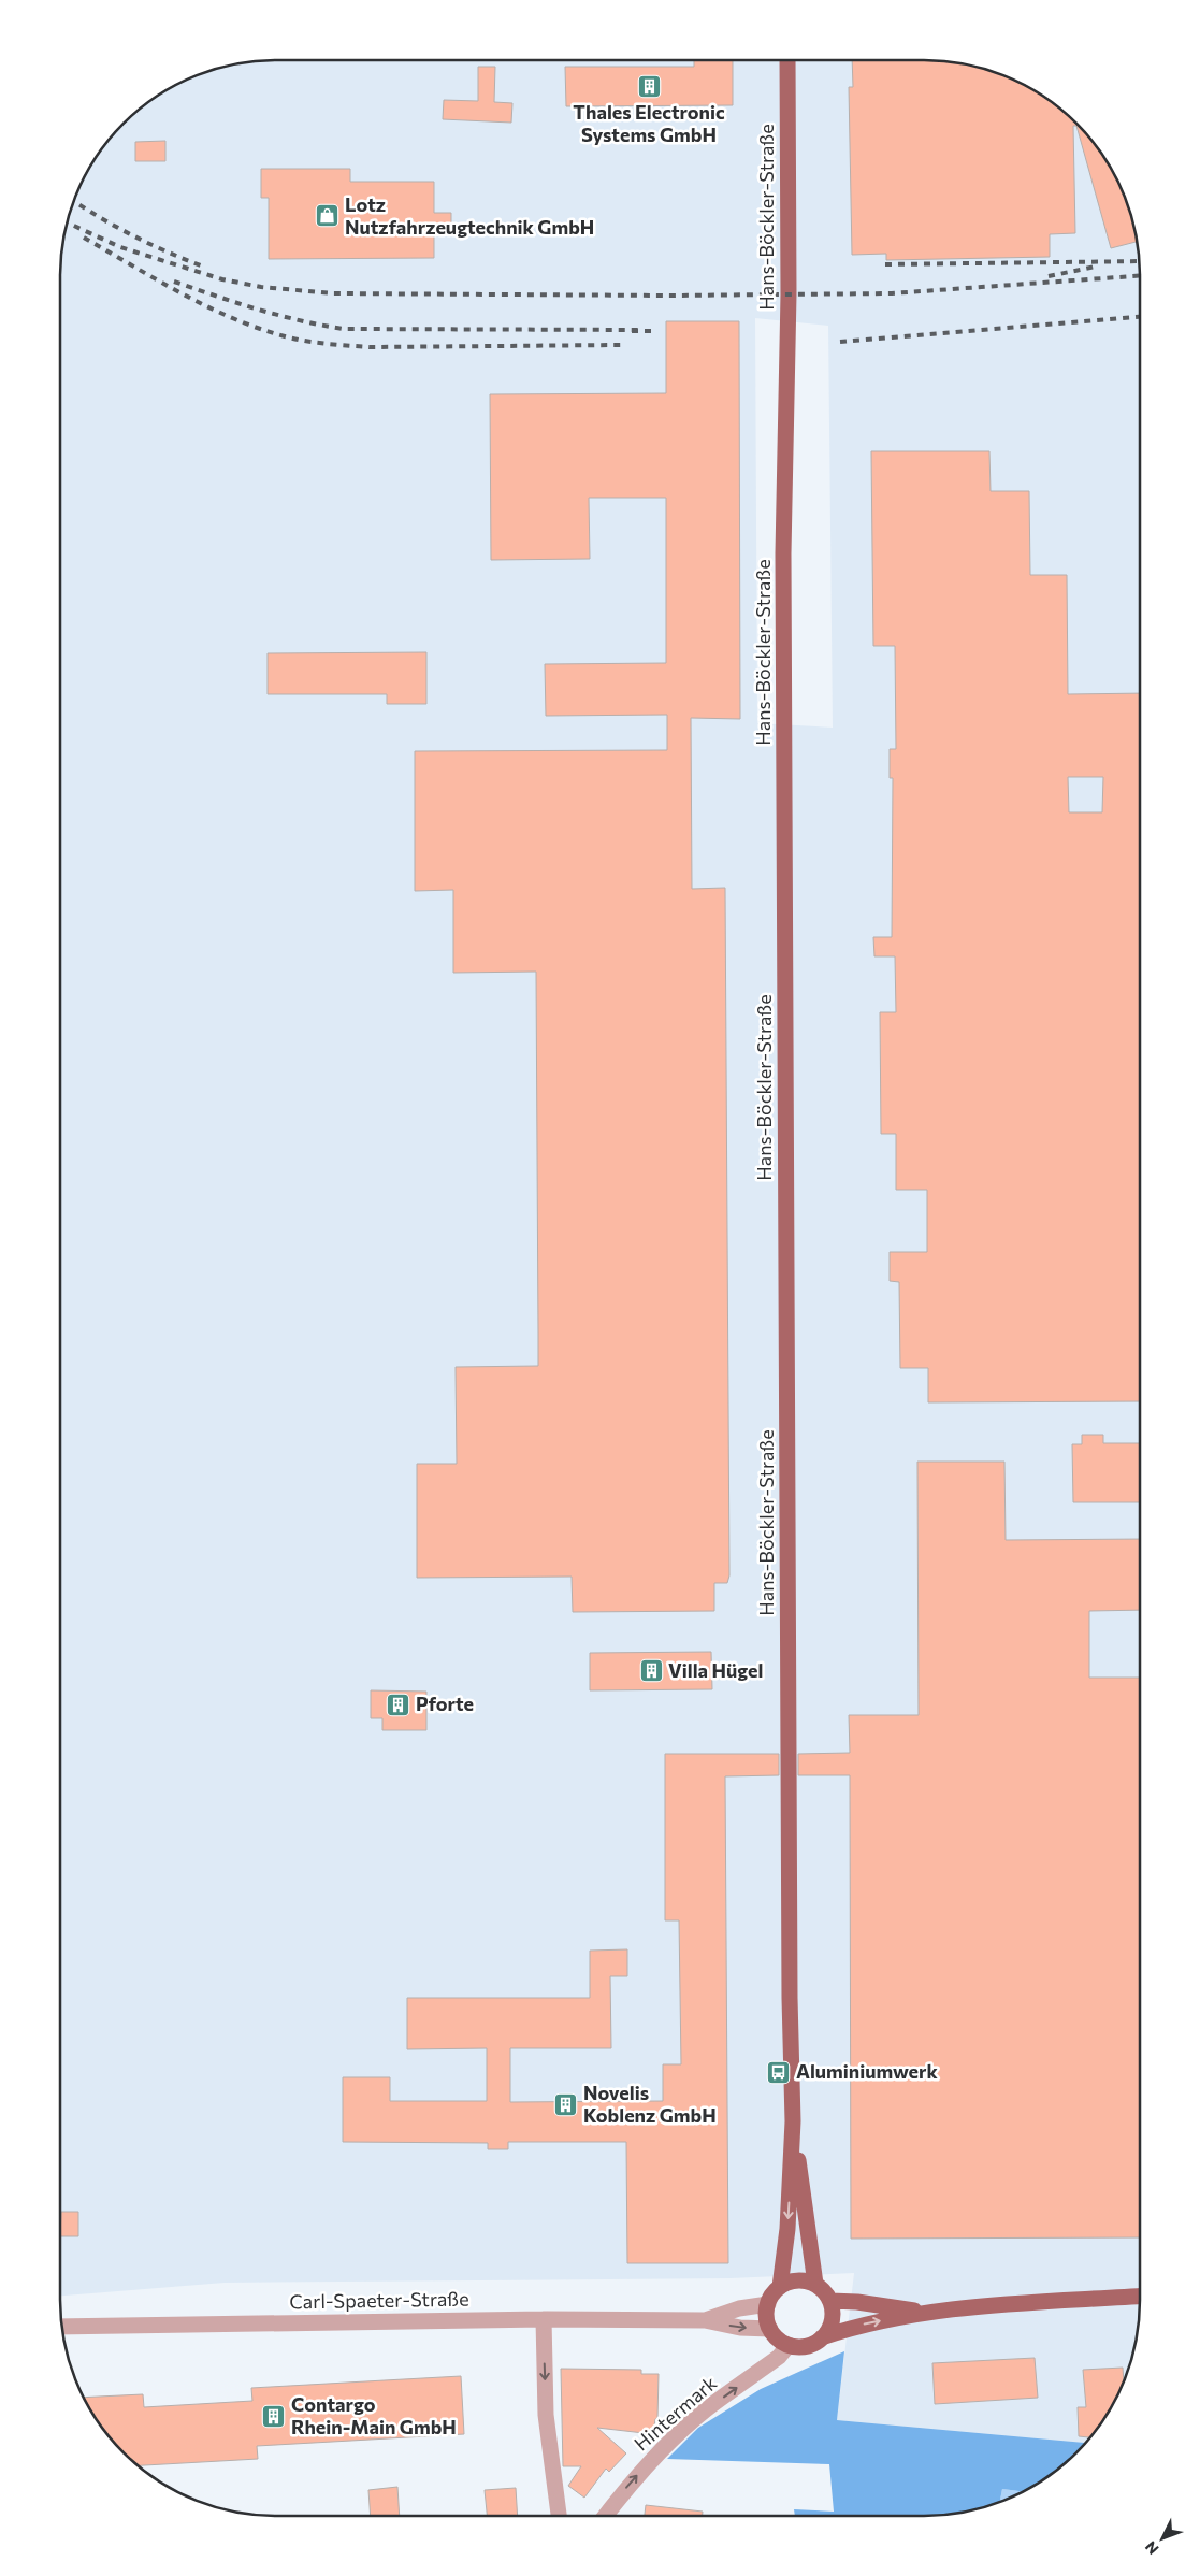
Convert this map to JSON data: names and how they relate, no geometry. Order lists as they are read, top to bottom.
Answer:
{
  "streets": {
    "main road": ["Hans-Böckler-Straße"],
    "street": ["Carl-Spaeter-Straße", "Hintermark"]
  },
  "crossings": [
    ["Hans-Böckler-Straße", "Carl-Spaeter-Straße"],
    ["Hans-Böckler-Straße", "Hintermark"],
    ["Carl-Spaeter-Straße", "Hintermark"]
  ],
  "one_way": ["Hintermark"],
  "places": {
    "building": [
      "Thales Electronic Systems GmbH",
      "Villa Hügel",
      "Pforte",
      "Novelis Koblenz GmbH",
      "Contargo Rhein-Main GmbH"
    ],
    "shop": ["Lotz Nutzfahrzeugtechnik GmbH"],
    "bus stop": ["Aluminiumwerk"]
  },
  "north": "bottom left"
}
